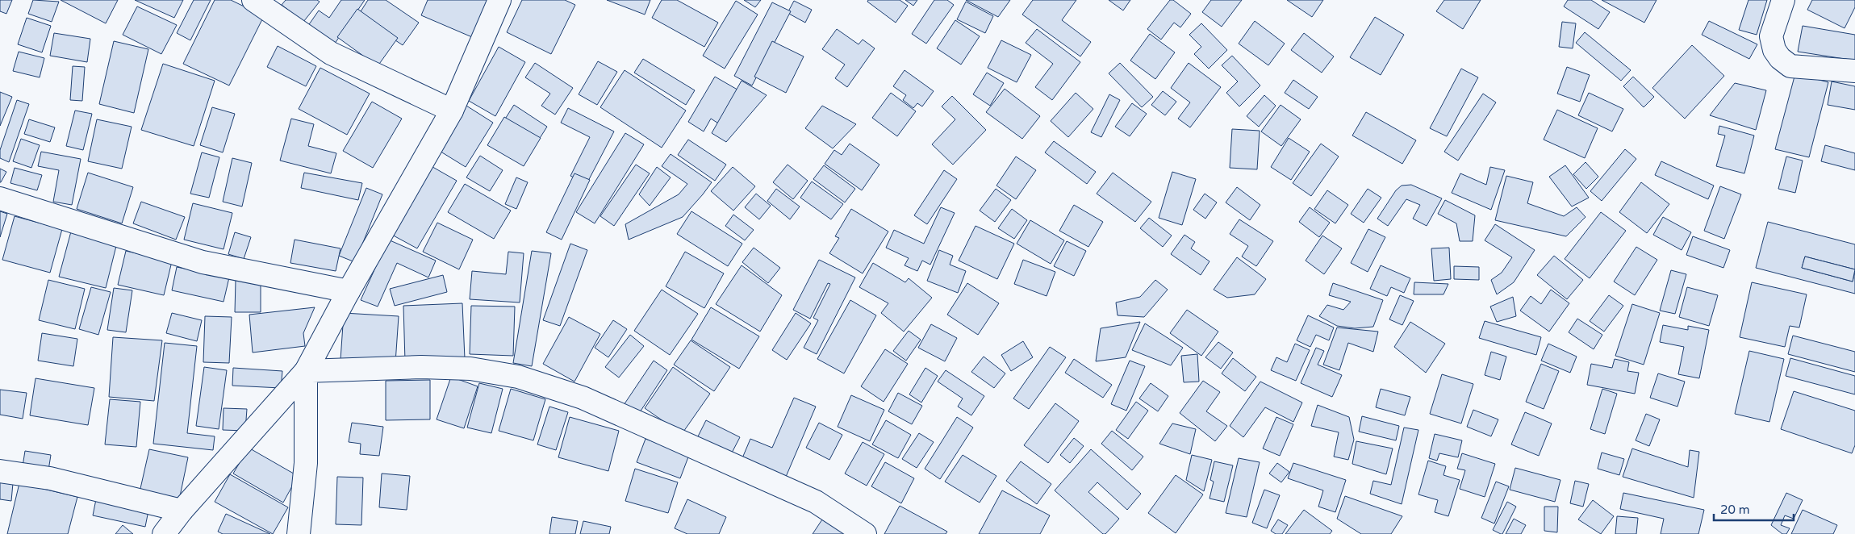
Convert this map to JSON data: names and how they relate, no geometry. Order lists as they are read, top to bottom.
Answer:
{
  "scale_bar": "20 m"
}
